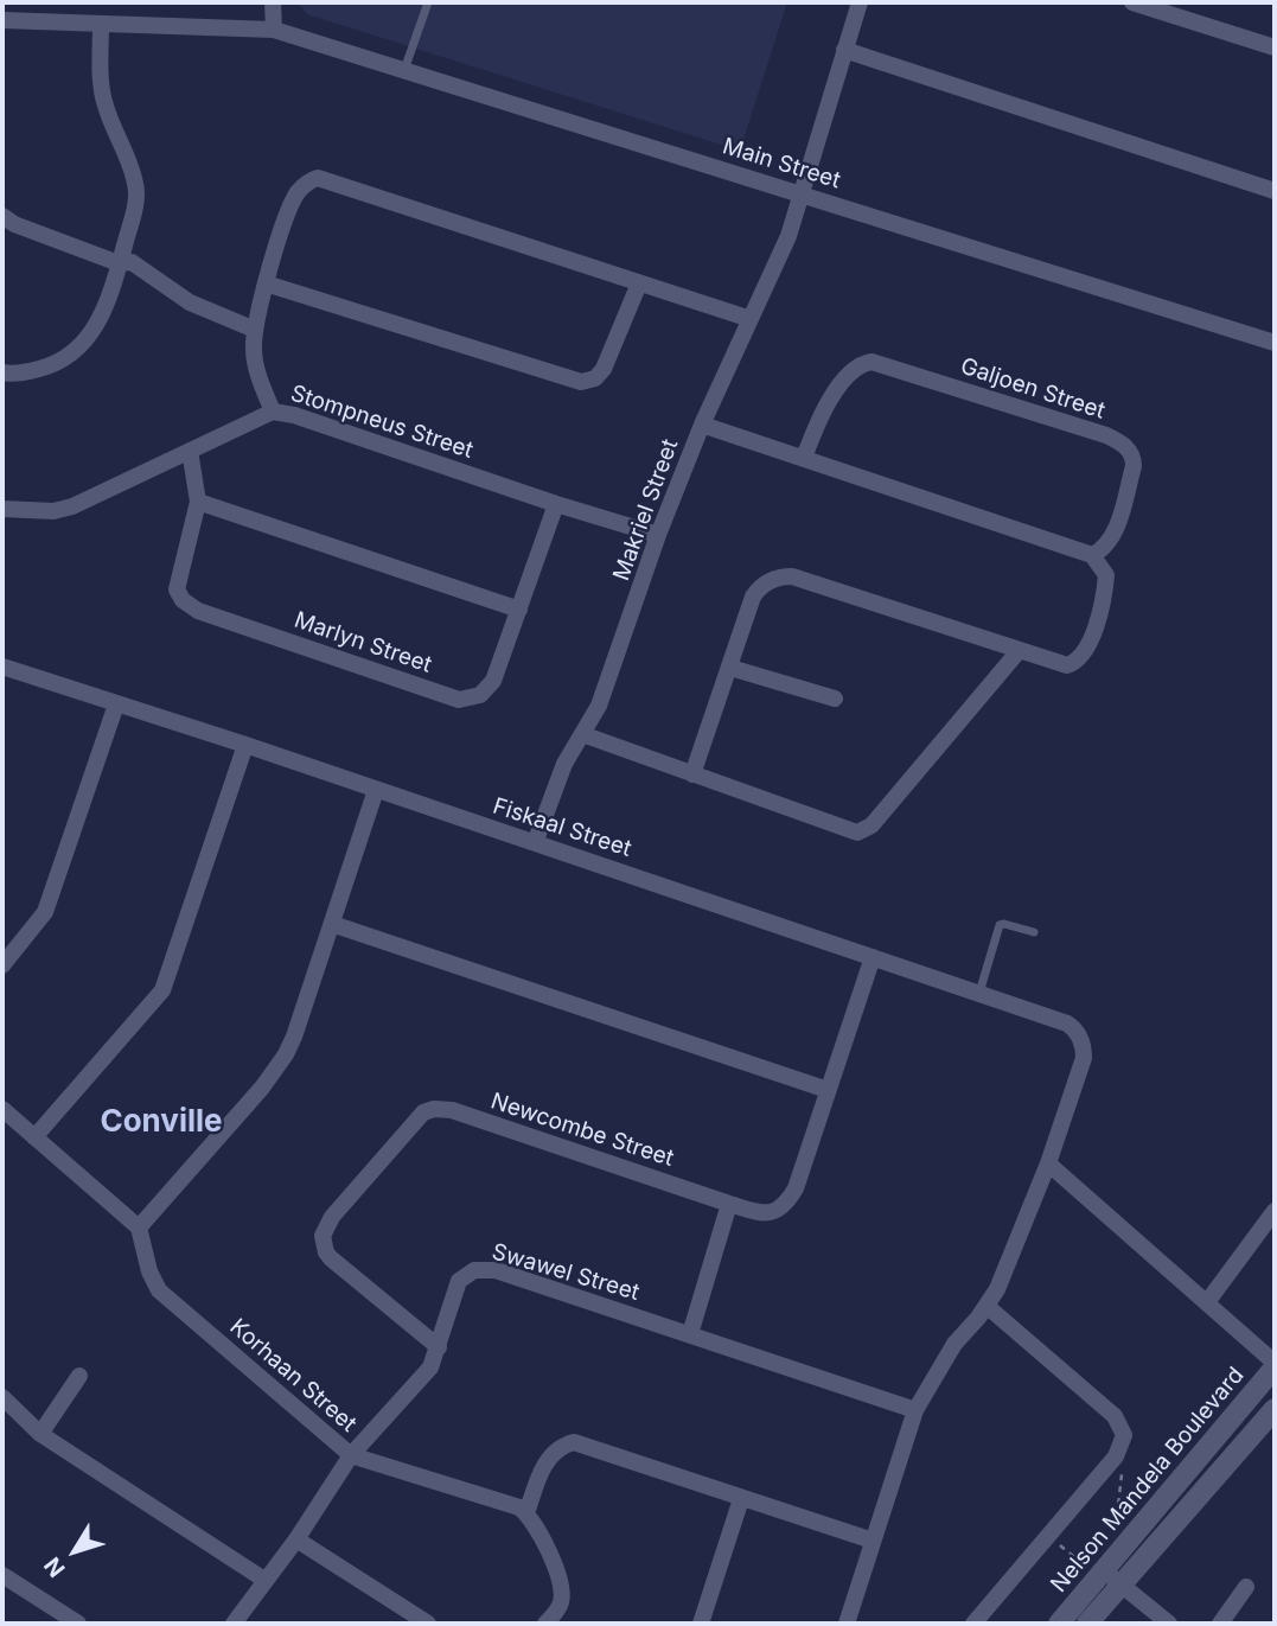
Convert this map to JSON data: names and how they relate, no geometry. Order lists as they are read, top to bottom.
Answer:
{
  "streets": {
    "street": [
      "Main Street",
      "Galjoen Street",
      "Stompneus Street",
      "Makriel Street",
      "Marlyn Street",
      "Fiskaal Street",
      "Newcombe Street",
      "Swawel Street",
      "Korhaan Street",
      "Nelson Mandela Boulevard"
    ]
  },
  "crossings": [
    ["Main Street", "Makriel Street"],
    ["Stompneus Street", "Makriel Street"],
    ["Stompneus Street", "Marlyn Street"],
    ["Makriel Street", "Fiskaal Street"],
    ["Fiskaal Street", "Newcombe Street"],
    ["Newcombe Street", "Swawel Street"],
    ["Swawel Street", "Korhaan Street"]
  ],
  "districts": ["Conville"],
  "north": "bottom left"
}
